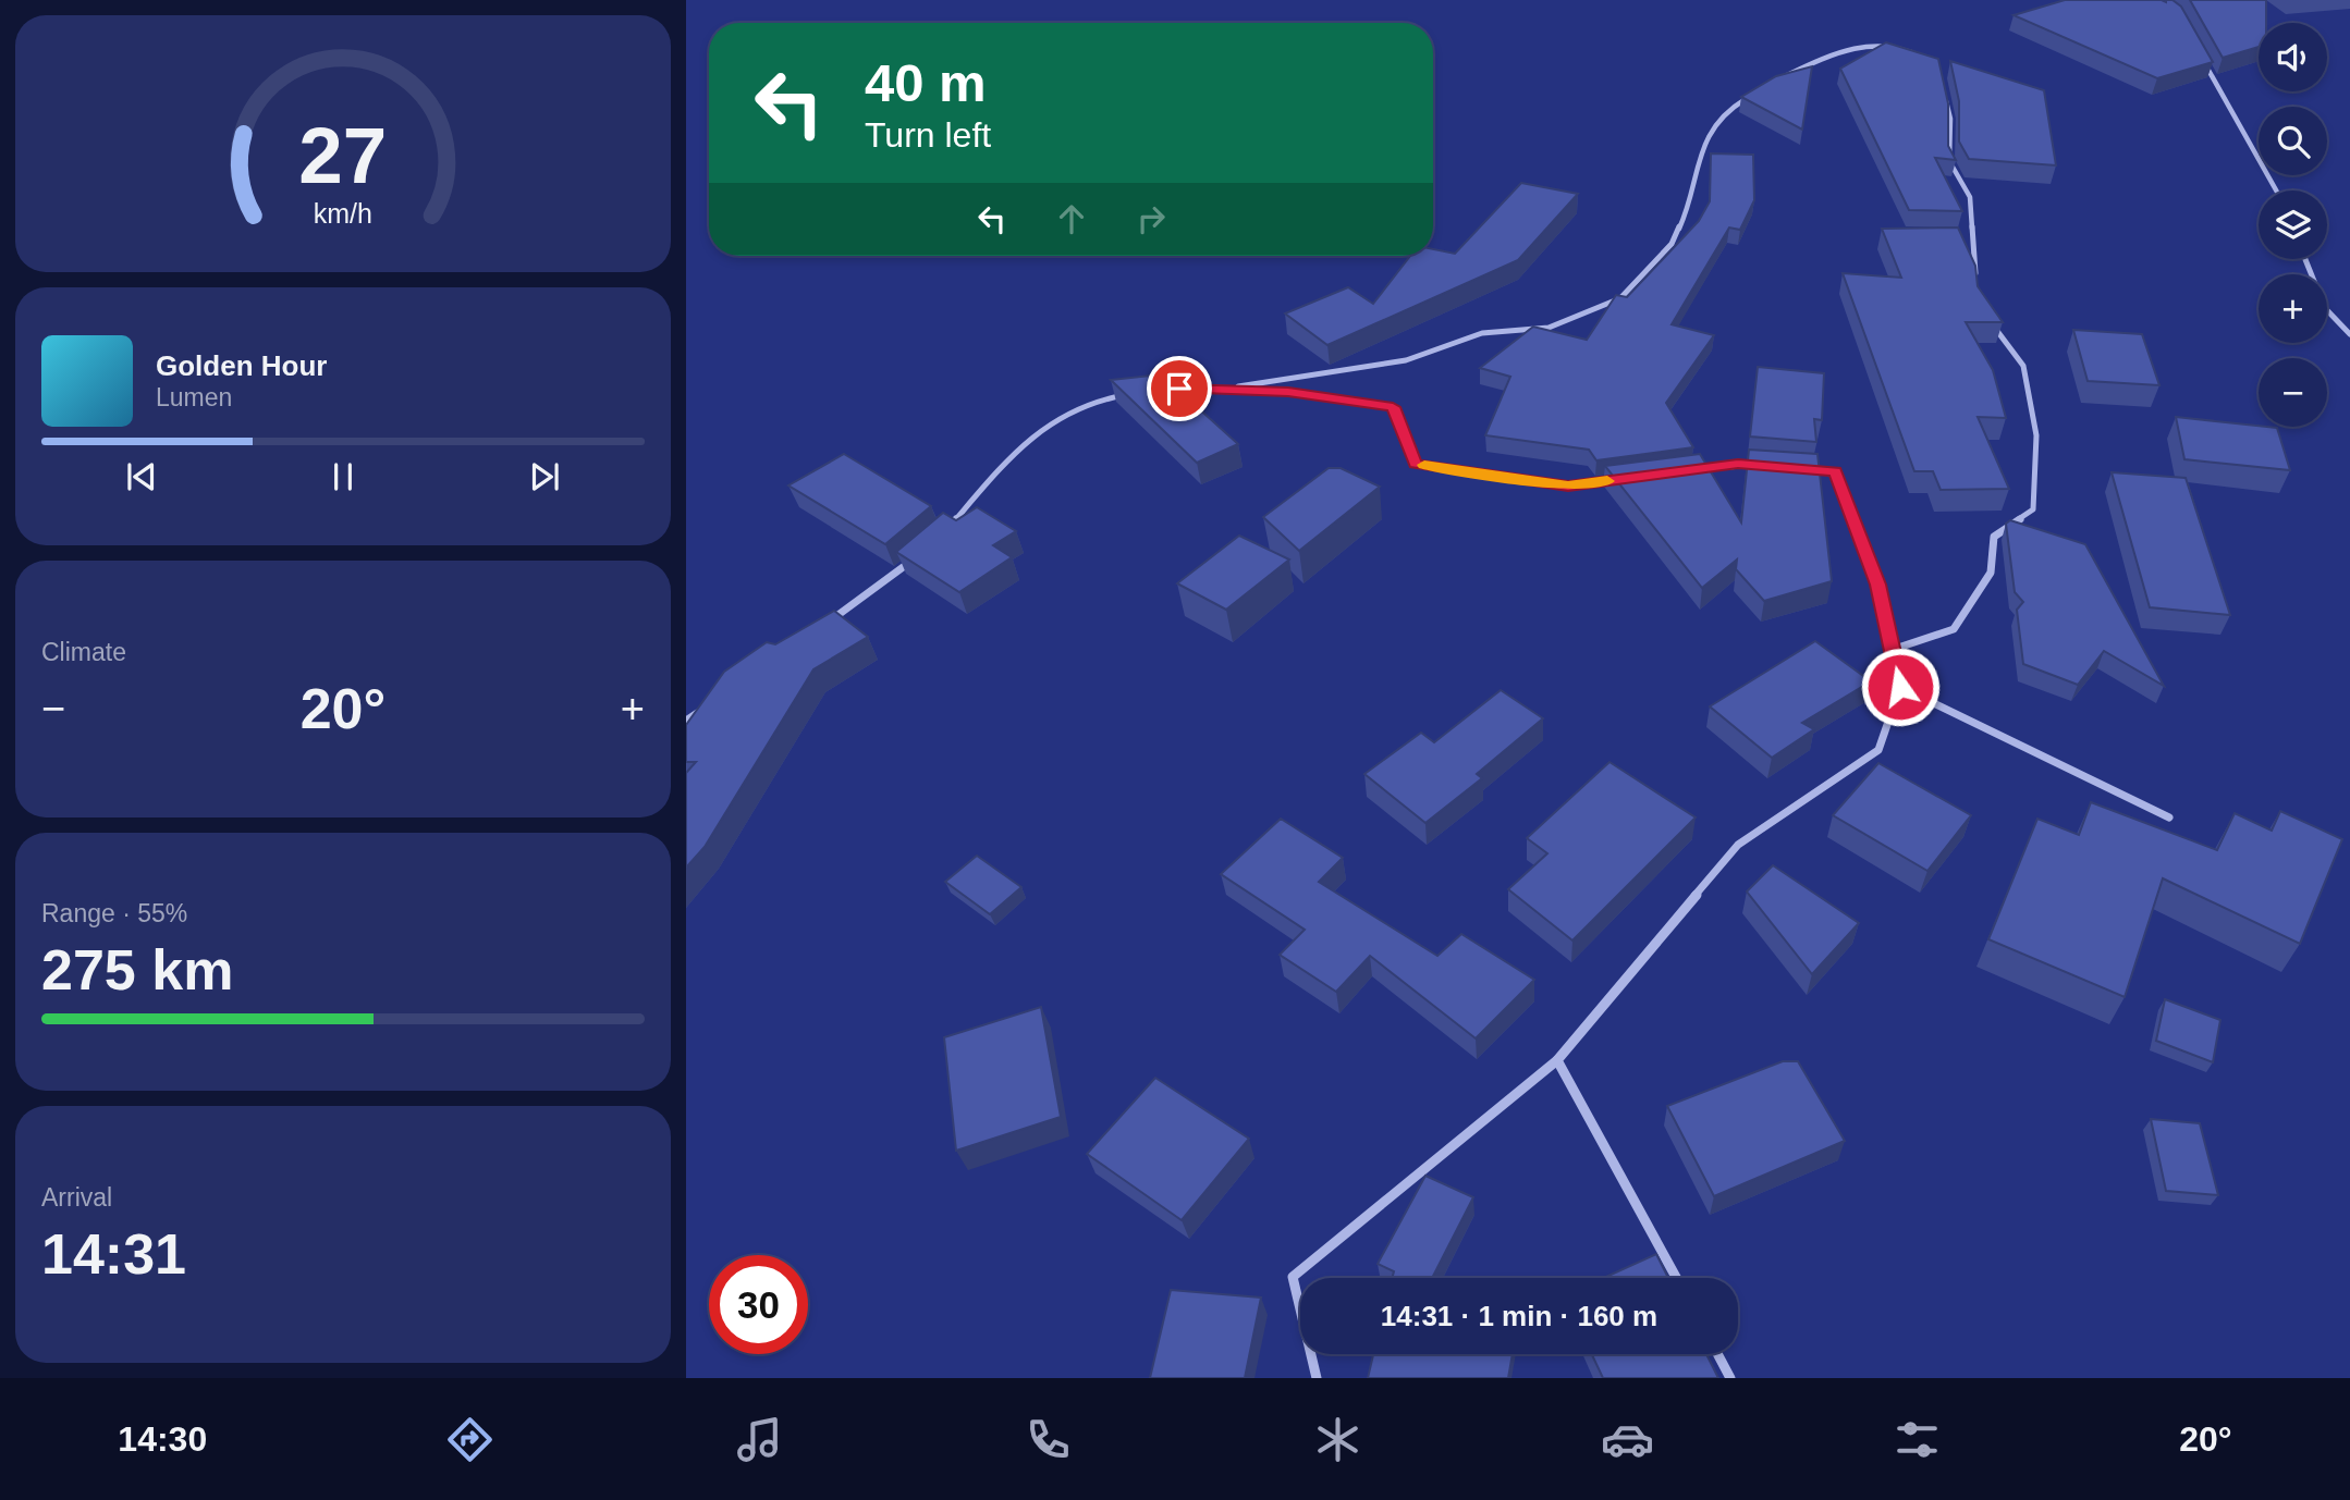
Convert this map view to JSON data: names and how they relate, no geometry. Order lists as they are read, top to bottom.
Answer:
{
  "page": {
    "map_buttons": ["+", "−"],
    "turn": ["40 m", "Turn left"],
    "song": ["Golden Hour", "Lumen"],
    "tile": [
      "Climate",
      ["Range · 55%", "275 km"],
      ["Arrival", "14:31"]
    ],
    "heat": ["−", "20°", "+"],
    "limit": "30",
    "trip": "14:31 · 1 min · 160 m",
    "tabs": ["14:30", "20°"],
    "gauge": ["27", "km/h"]
  }
}
